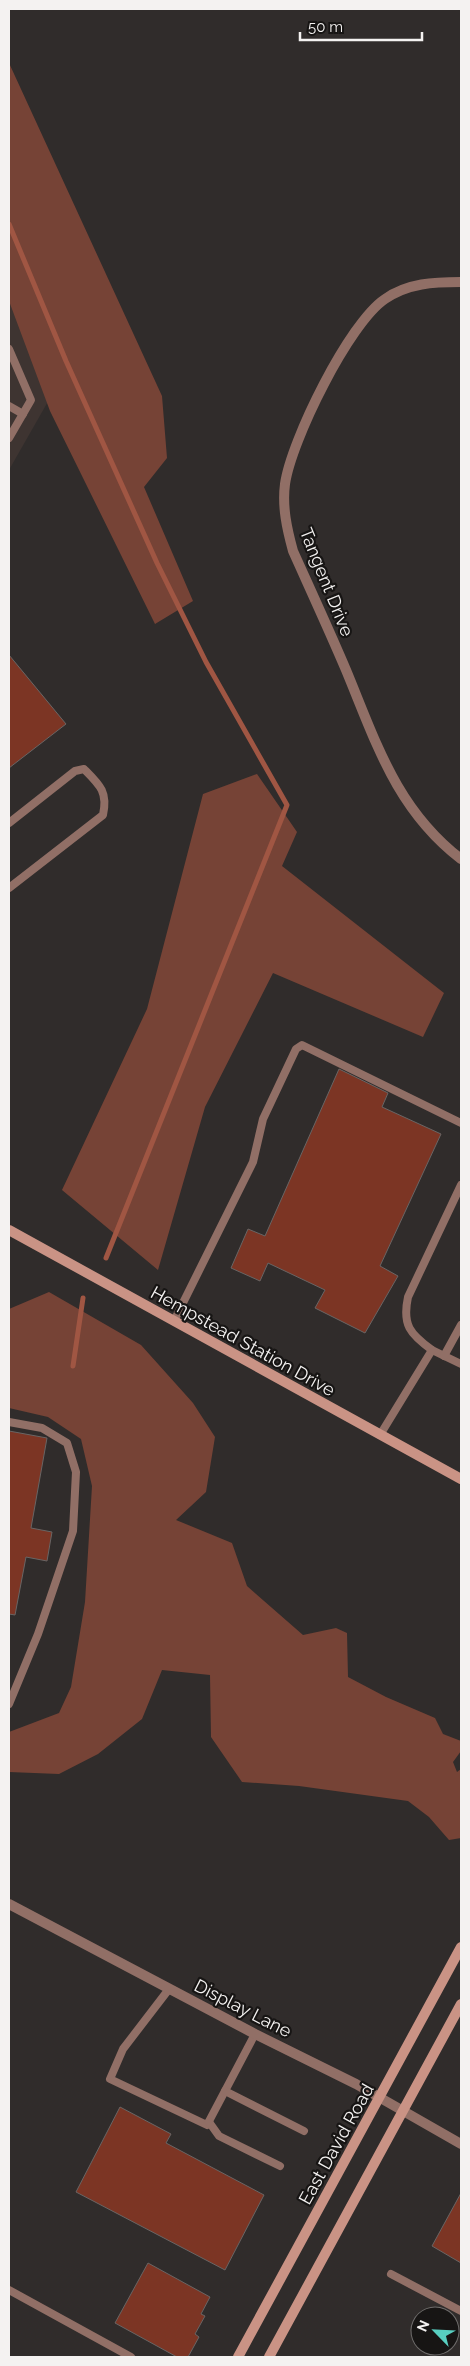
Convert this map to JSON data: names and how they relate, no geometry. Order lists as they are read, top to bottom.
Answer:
{
  "streets": {
    "street": [
      "Tangent Drive",
      "Hempstead Station Drive",
      "Display Lane",
      "East David Road"
    ]
  },
  "crossings": [
    ["Display Lane", "East David Road"]
  ],
  "scale_bar": "50 m",
  "north": "top left"
}
